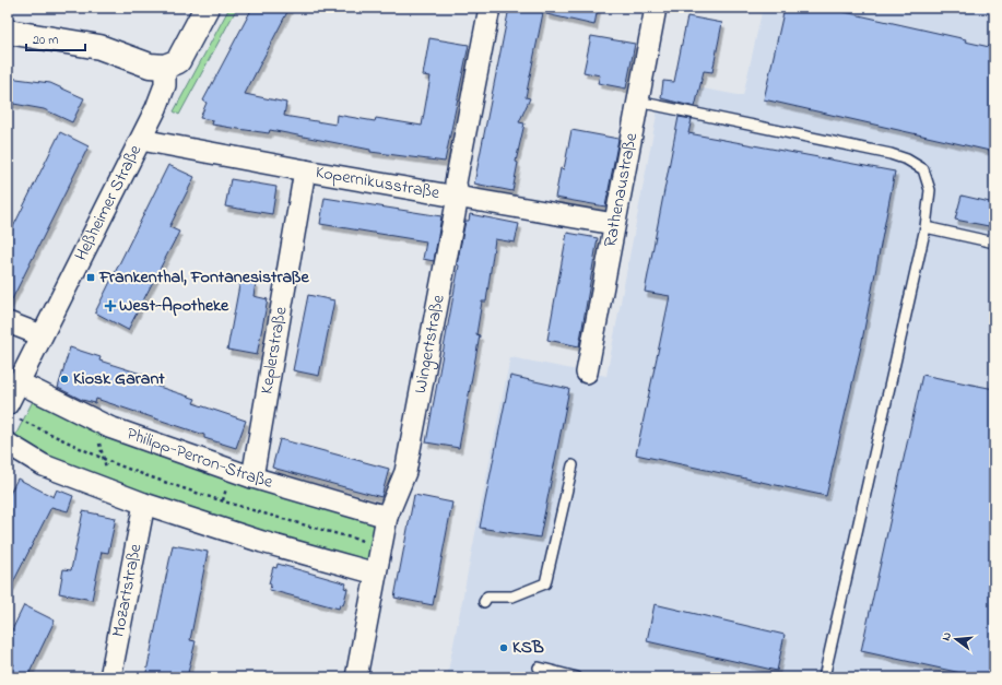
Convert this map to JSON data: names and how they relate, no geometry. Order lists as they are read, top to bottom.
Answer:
{
  "streets": {
    "street": [
      "Kopernikusstraße",
      "Rathenaustraße",
      "Heßheimer Straße",
      "Wingertstraße",
      "Keplerstraße",
      "Philipp-Perron-Straße",
      "Mozartstraße"
    ]
  },
  "crossings": [
    ["Kopernikusstraße", "Rathenaustraße"],
    ["Kopernikusstraße", "Heßheimer Straße"],
    ["Kopernikusstraße", "Wingertstraße"],
    ["Kopernikusstraße", "Keplerstraße"],
    ["Heßheimer Straße", "Philipp-Perron-Straße"],
    ["Wingertstraße", "Philipp-Perron-Straße"],
    ["Keplerstraße", "Philipp-Perron-Straße"]
  ],
  "places": {
    "transit": ["Frankenthal, Fontanesistraße"],
    "health": ["West-Apotheke"],
    "other": ["Kiosk Garant", "KSB"]
  },
  "scale_bar": "20 m",
  "north": "left"
}
